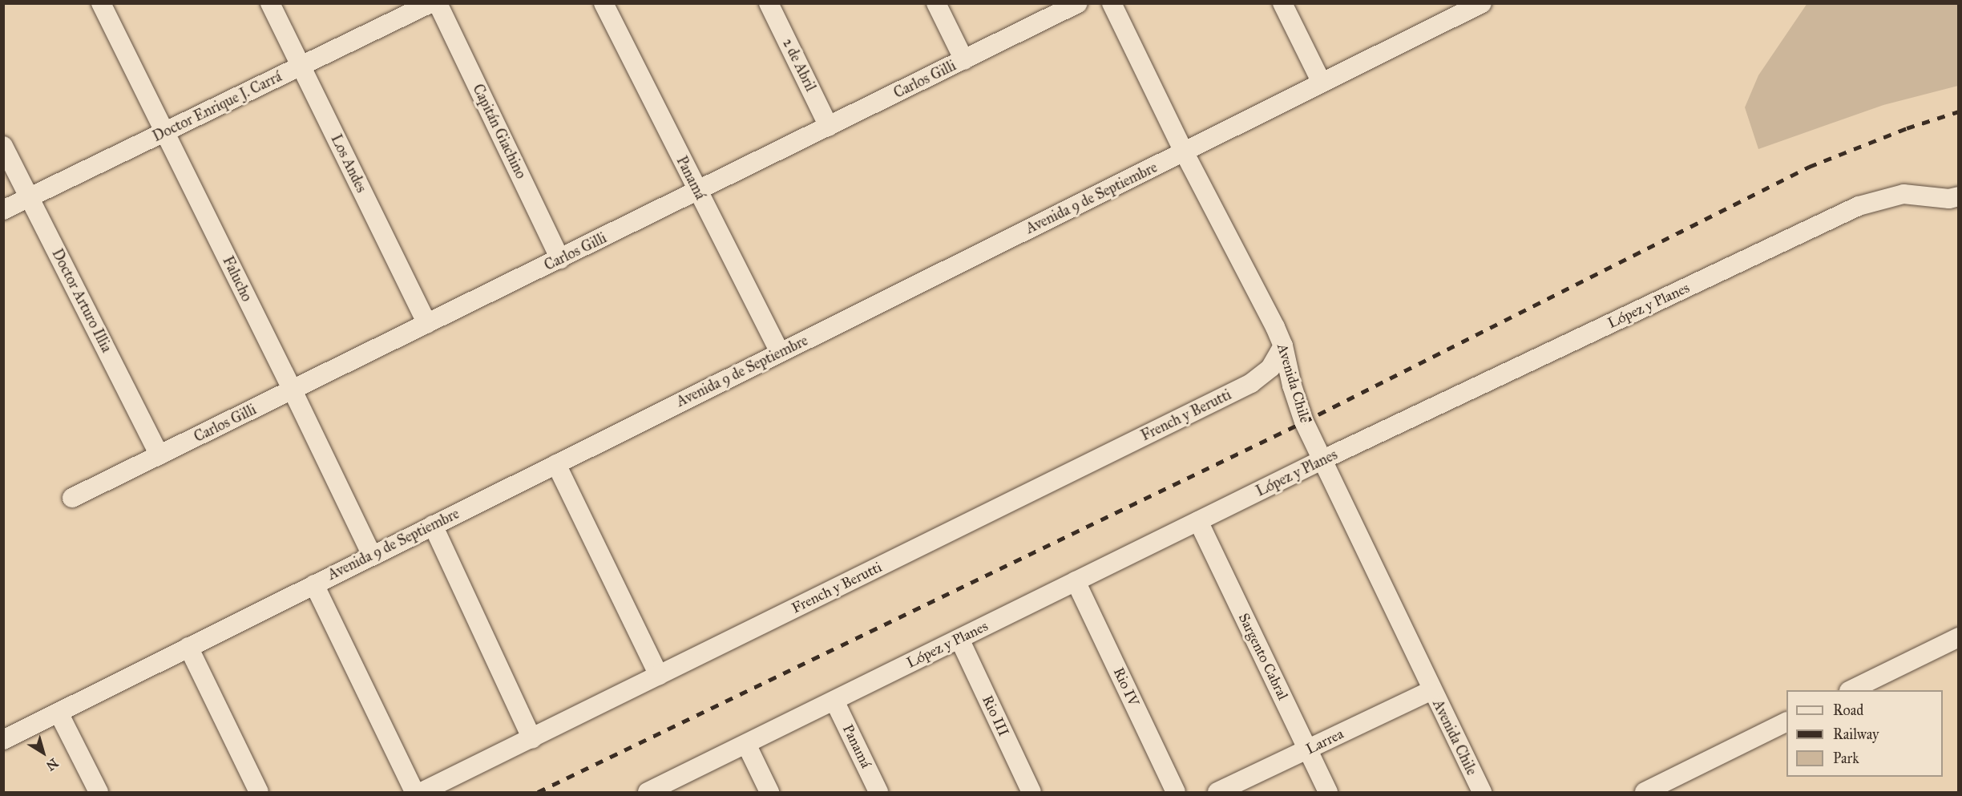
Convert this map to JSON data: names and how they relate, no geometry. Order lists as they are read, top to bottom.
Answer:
{
  "streets": {
    "street": [
      "2 de Abril",
      "Carlos Gilli",
      "Doctor Enrique J. Carrá",
      "Capitán Giachino",
      "Los Andes",
      "Panamá",
      "Avenida 9 de Septiembre",
      "Falucho",
      "Doctor Arturo Illia",
      "López y Planes",
      "Avenida Chile",
      "French y Berutti",
      "Sargento Cabral",
      "Rio IV",
      "Rio III",
      "Larrea"
    ]
  },
  "crossings": [
    ["2 de Abril", "Carlos Gilli"],
    ["Carlos Gilli", "Capitán Giachino"],
    ["Carlos Gilli", "Los Andes"],
    ["Carlos Gilli", "Panamá"],
    ["Carlos Gilli", "Falucho"],
    ["Carlos Gilli", "Doctor Arturo Illia"],
    ["Doctor Enrique J. Carrá", "Los Andes"],
    ["Doctor Enrique J. Carrá", "Falucho"],
    ["Doctor Enrique J. Carrá", "Doctor Arturo Illia"],
    ["Panamá", "Avenida 9 de Septiembre"],
    ["Panamá", "López y Planes"],
    ["Avenida 9 de Septiembre", "Falucho"],
    ["Avenida 9 de Septiembre", "Avenida Chile"],
    ["López y Planes", "Avenida Chile"],
    ["López y Planes", "Sargento Cabral"],
    ["López y Planes", "Rio IV"],
    ["López y Planes", "Rio III"],
    ["Avenida Chile", "French y Berutti"],
    ["Avenida Chile", "Larrea"],
    ["Sargento Cabral", "Larrea"]
  ],
  "legend": ["Road", "Railway", "Park"],
  "north": "bottom right"
}
